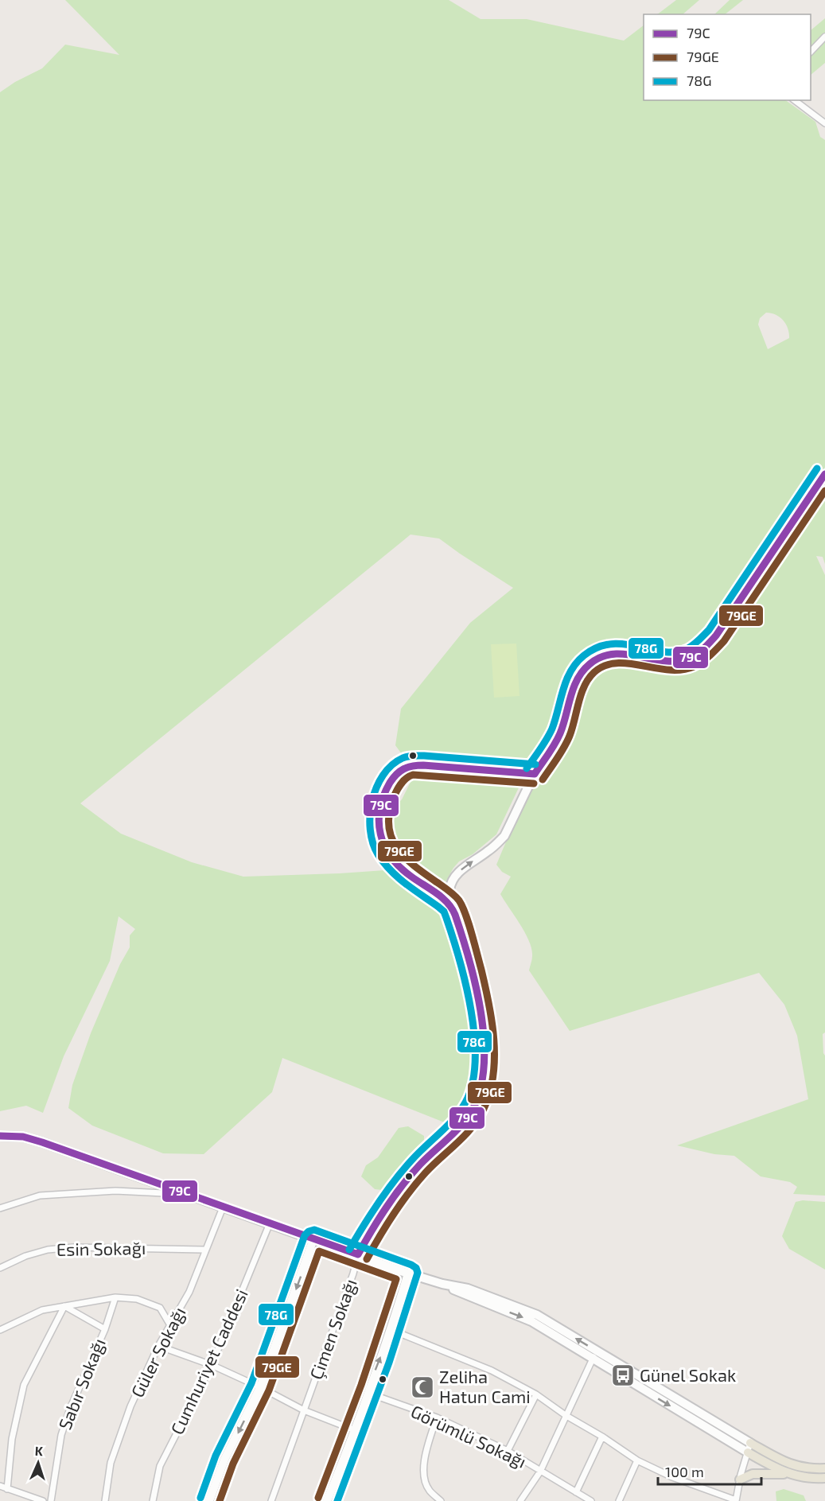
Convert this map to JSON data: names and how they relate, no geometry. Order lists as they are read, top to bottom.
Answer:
{
  "streets": {
    "main road": ["Çimen Sokağı"],
    "street": [
      "Esin Sokağı",
      "Güler Sokağı",
      "Cumhuriyet Caddesi",
      "Sabır Sokağı",
      "Görümlü Sokağı"
    ]
  },
  "crossings": [
    ["Esin Sokağı", "Güler Sokağı"]
  ],
  "places": {
    "bus stop": ["Günel Sokak"],
    "mosque": ["Zeliha Hatun Cami"]
  },
  "lines": ["transit line 78G", "transit line 79C", "transit line 79GE"],
  "legend": ["79C", "79GE", "78G"],
  "scale_bar": "100 m",
  "north": "top"
}
